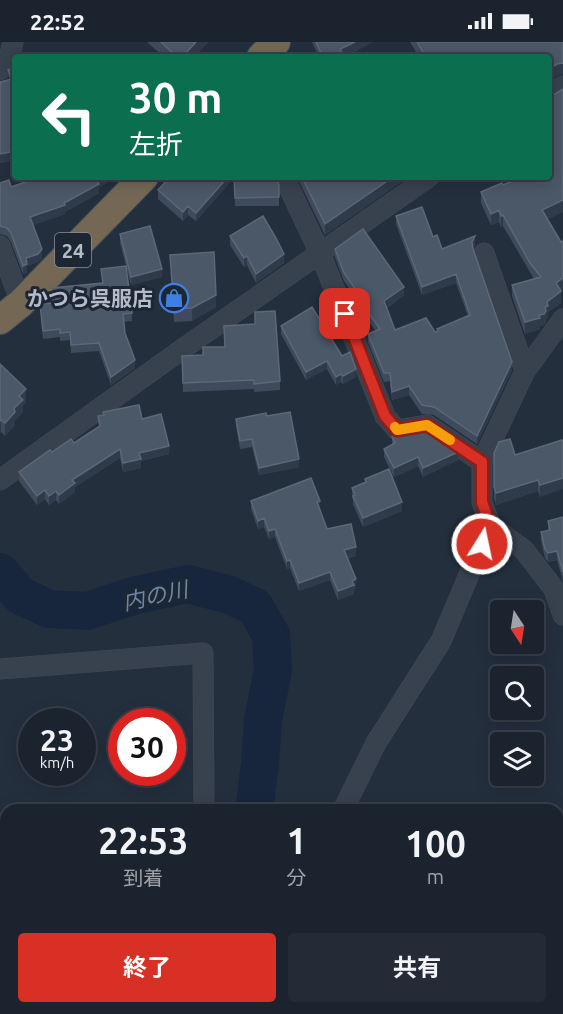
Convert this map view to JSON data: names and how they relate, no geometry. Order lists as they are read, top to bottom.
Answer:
{
  "streets": {
    "highway": ["24"]
  },
  "water": ["内の川"],
  "places": {
    "shop": ["かつら呉服店"]
  },
  "north": "bottom",
  "page": {
    "status": "22:52",
    "turn": ["30 m", "左折"],
    "speed": "23 km/h",
    "limit": "30",
    "eta": [
      "22:53",
      "到着",
      "1",
      "分",
      "100",
      "m"
    ],
    "buttons": ["終了", "共有"]
  }
}
